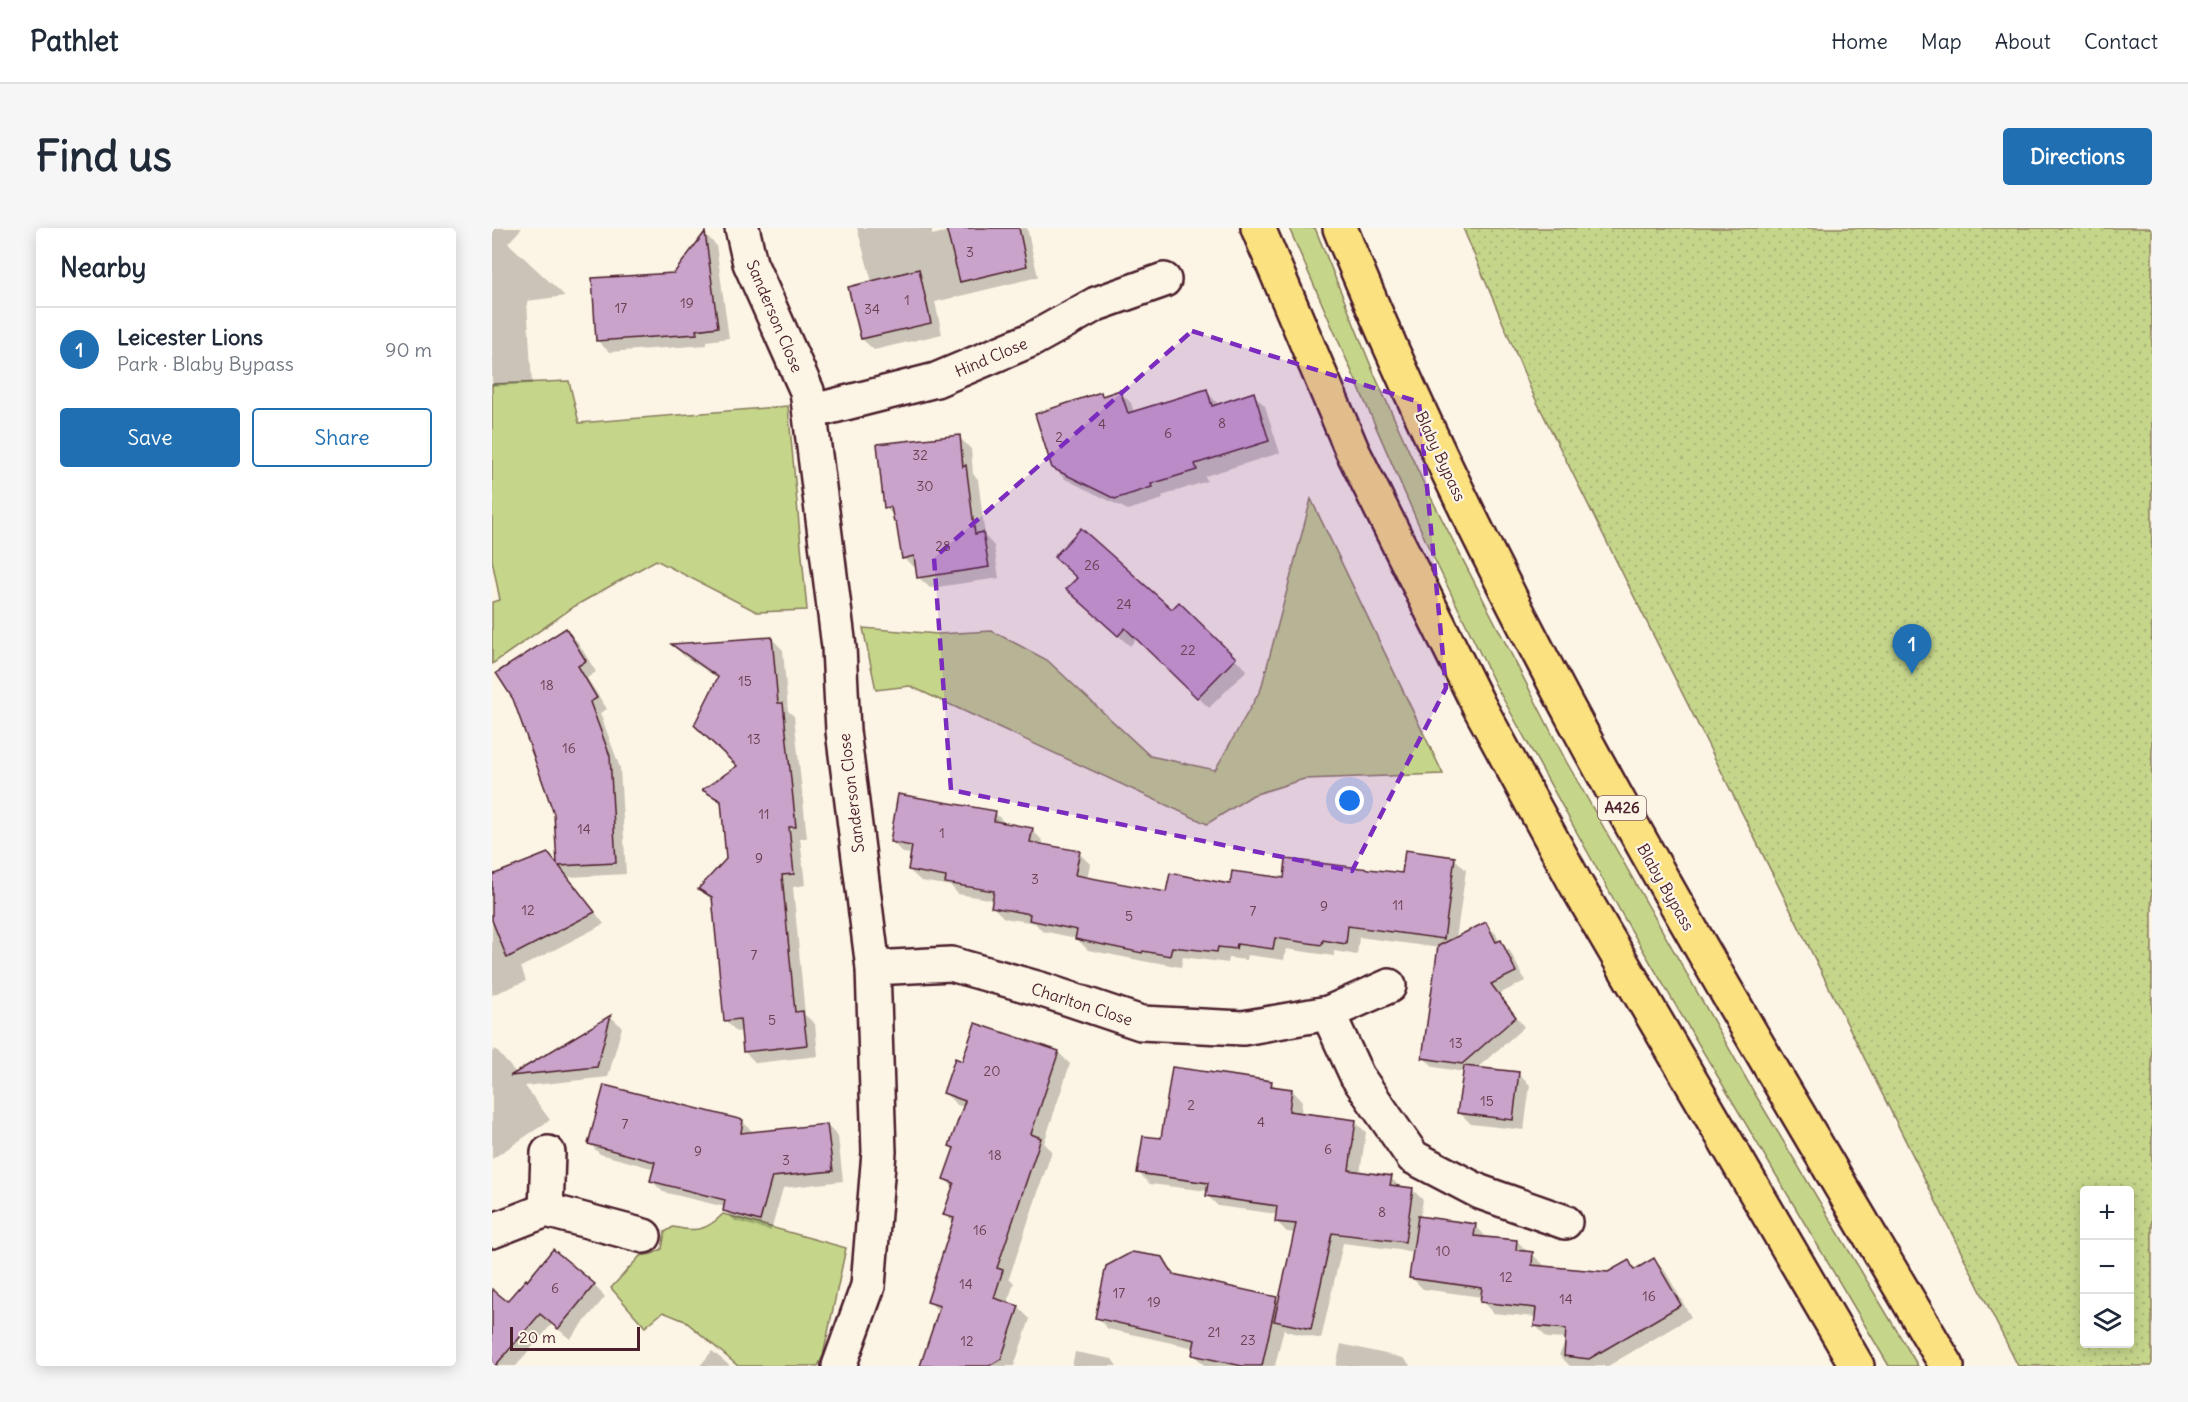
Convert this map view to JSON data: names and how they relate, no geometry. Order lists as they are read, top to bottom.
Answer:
{
  "streets": {
    "main road": ["Blaby Bypass", "A426"],
    "street": ["Sanderson Close", "Hind Close", "Charlton Close"]
  },
  "crossings": [
    ["Sanderson Close", "Hind Close"],
    ["Sanderson Close", "Charlton Close"]
  ],
  "house_numbers": [
    "3",
    "1",
    "19",
    "17",
    "34",
    "8",
    "4",
    "6",
    "2",
    "32",
    "30",
    "28",
    "26",
    "24",
    "22",
    "15",
    "18",
    "13",
    "16",
    "11",
    "14",
    "1",
    "9",
    "3",
    "11",
    "9",
    "12",
    "7",
    "5",
    "7",
    "5",
    "13",
    "20",
    "15",
    "2",
    "4",
    "7",
    "6",
    "9",
    "18",
    "3",
    "8",
    "16",
    "10",
    "12",
    "14",
    "6",
    "17",
    "16",
    "14",
    "19",
    "21",
    "23",
    "12"
  ],
  "scale_bar": "20 m",
  "page": {
    "header": "Pathlet",
    "nav": [
      "Home",
      "Map",
      "About",
      "Contact"
    ],
    "buttons": [
      "Directions",
      ["Save", "Share"]
    ],
    "title": "Find us",
    "heading": "Nearby",
    "list": [
      {
        "mark": "1",
        "name": "Leicester Lions",
        "note": "Park · Blaby Bypass",
        "value": "90 m"
      }
    ],
    "pins": "1",
    "map_buttons": ["+", "−"],
    "scale": "20 m"
  }
}
